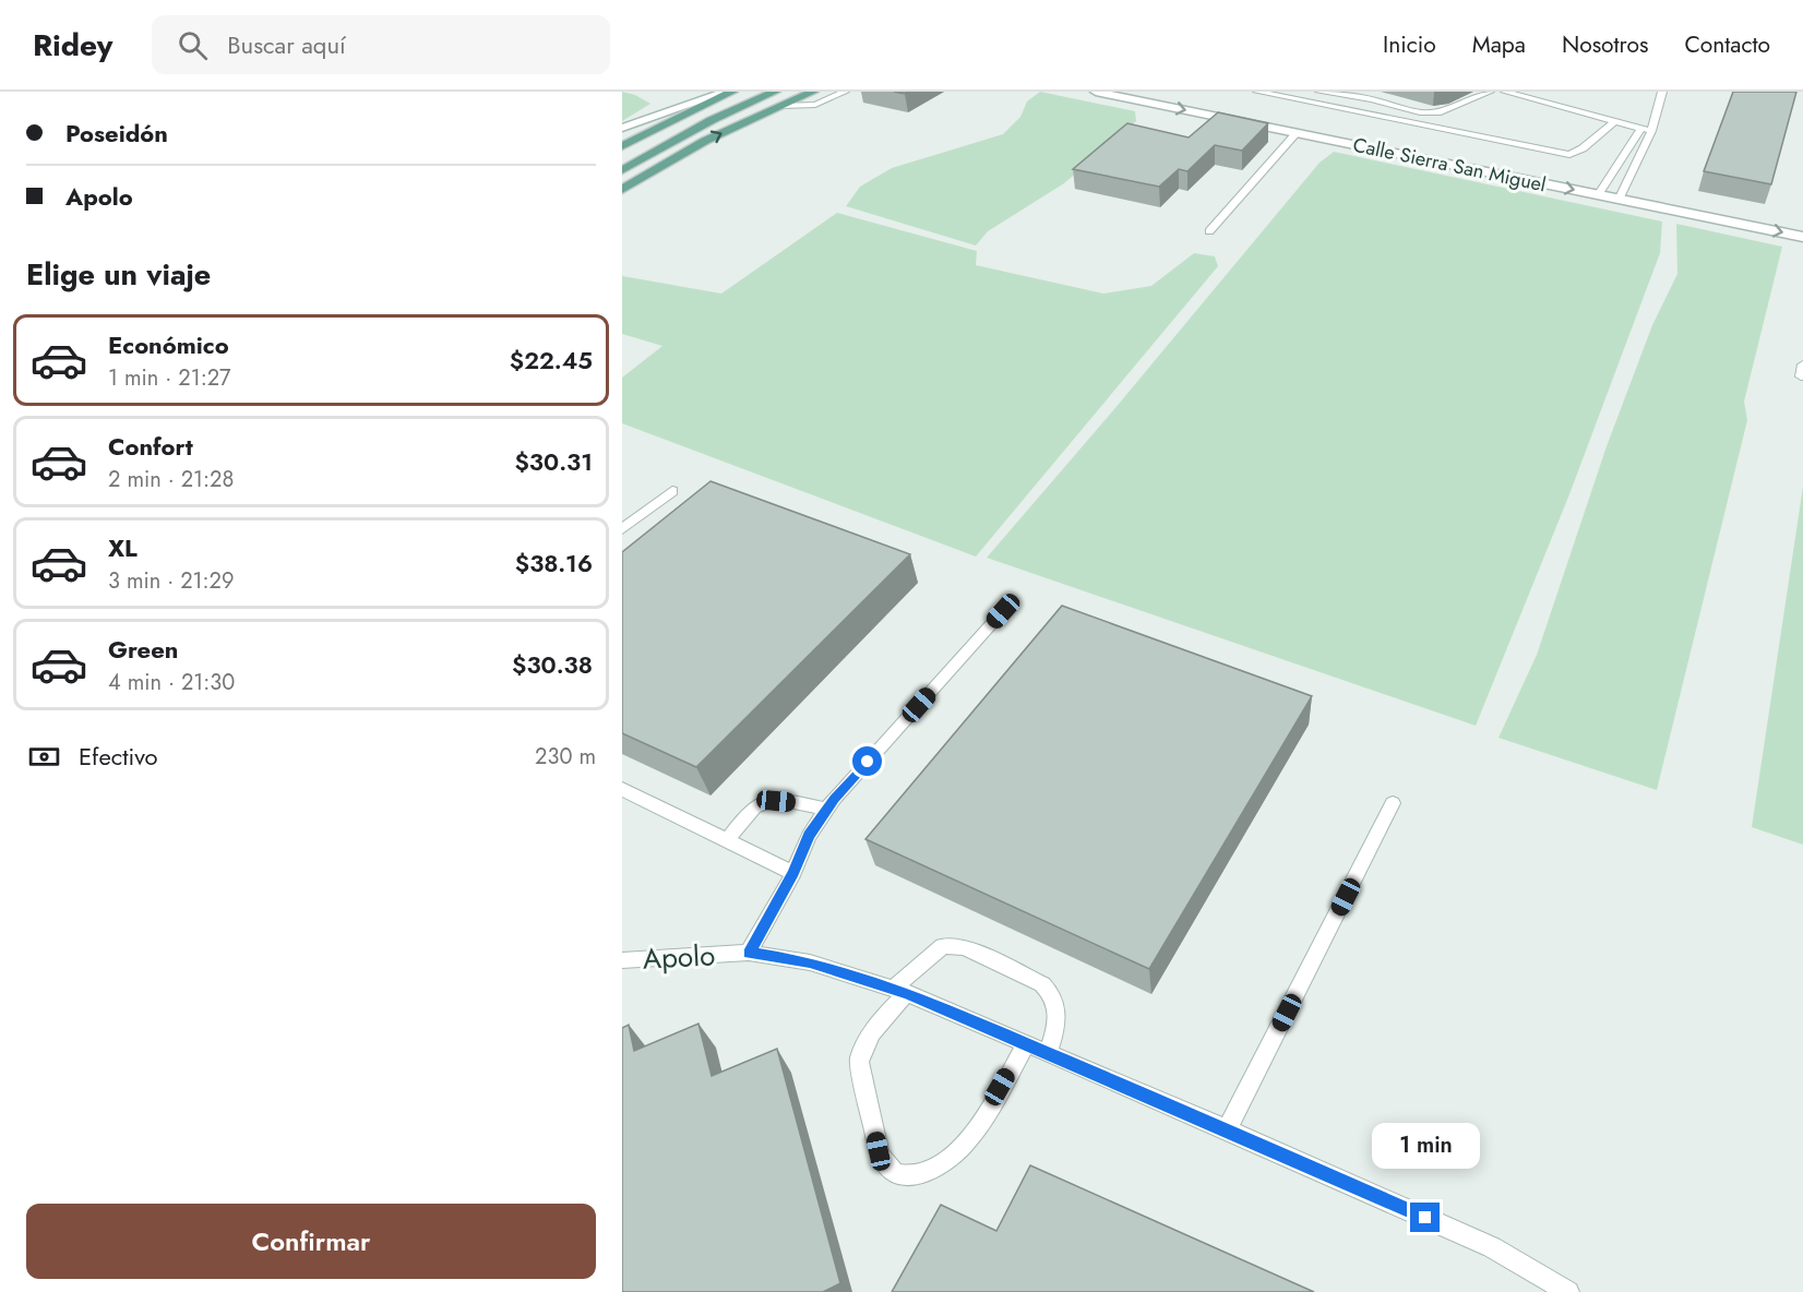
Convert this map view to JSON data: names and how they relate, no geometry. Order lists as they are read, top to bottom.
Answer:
{
  "streets": {
    "street": ["Calle Sierra San Miguel"],
    "lane": ["Apolo"]
  },
  "page": {
    "header": "Ridey",
    "search": "Buscar aquí",
    "nav": [
      "Inicio",
      "Mapa",
      "Nosotros",
      "Contacto"
    ],
    "banner": ["Poseidón", "Apolo"],
    "heading": "Elige un viaje",
    "list": [
      {
        "name": "Económico",
        "note": "1 min · 21:27",
        "value": "$22.45"
      },
      {
        "name": "Confort",
        "note": "2 min · 21:28",
        "value": "$30.31"
      },
      {
        "name": "XL",
        "note": "3 min · 21:29",
        "value": "$38.16"
      },
      {
        "name": "Green",
        "note": "4 min · 21:30",
        "value": "$30.38"
      }
    ],
    "pay": ["Efectivo", "230 m"],
    "bubble": "1 min",
    "buttons": "Confirmar"
  }
}
